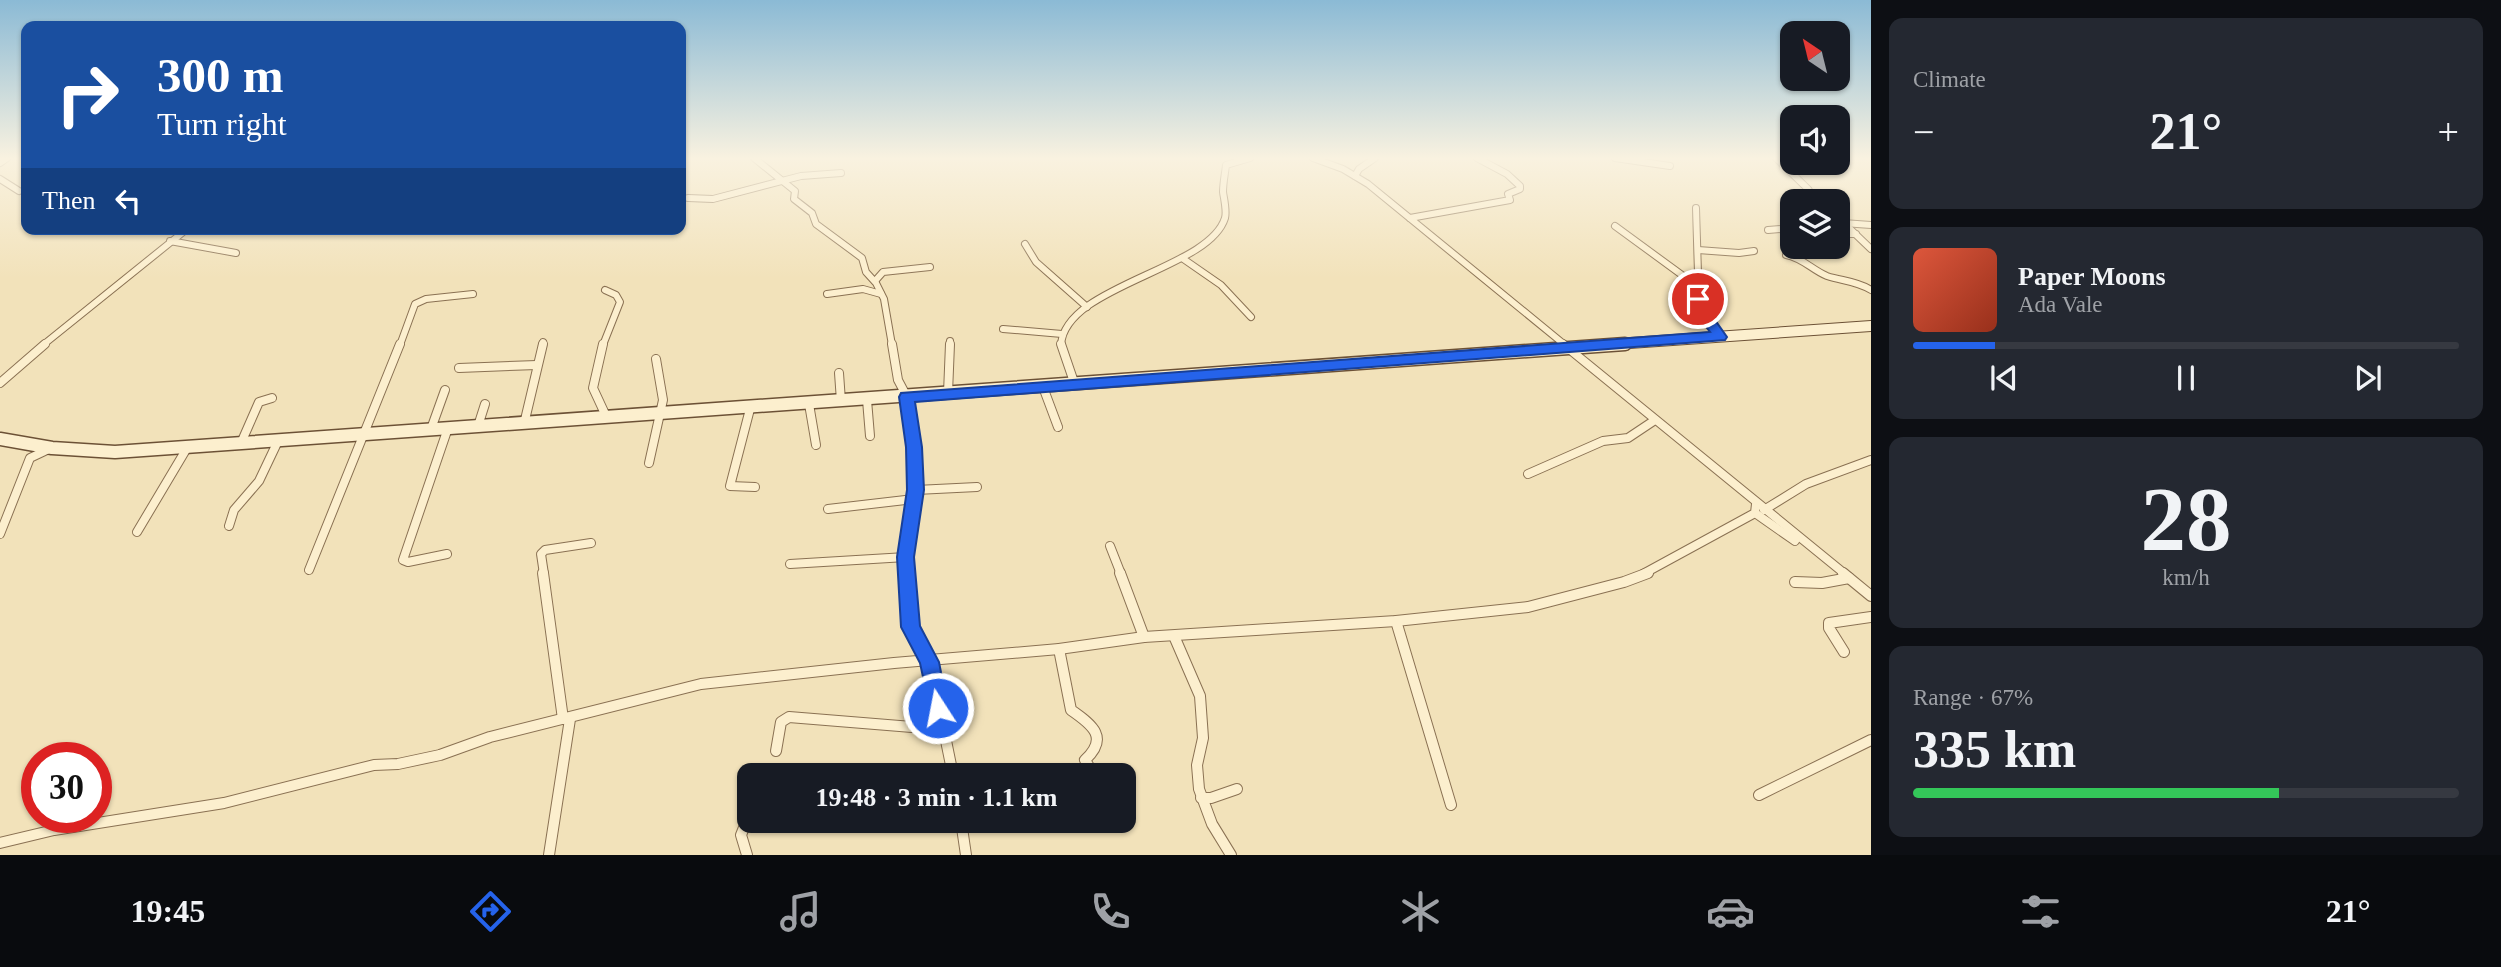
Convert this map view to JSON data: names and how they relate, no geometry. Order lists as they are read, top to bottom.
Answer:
{
  "north": "top left",
  "page": {
    "tile": [
      "Climate",
      ["28", "km/h"],
      ["Range · 67%", "335 km"]
    ],
    "turn": ["300 m", "Turn right"],
    "heat": ["−", "21°", "+"],
    "then": "Then",
    "song": ["Paper Moons", "Ada Vale"],
    "limit": "30",
    "trip": "19:48 · 3 min · 1.1 km",
    "tabs": ["19:45", "21°"]
  }
}
